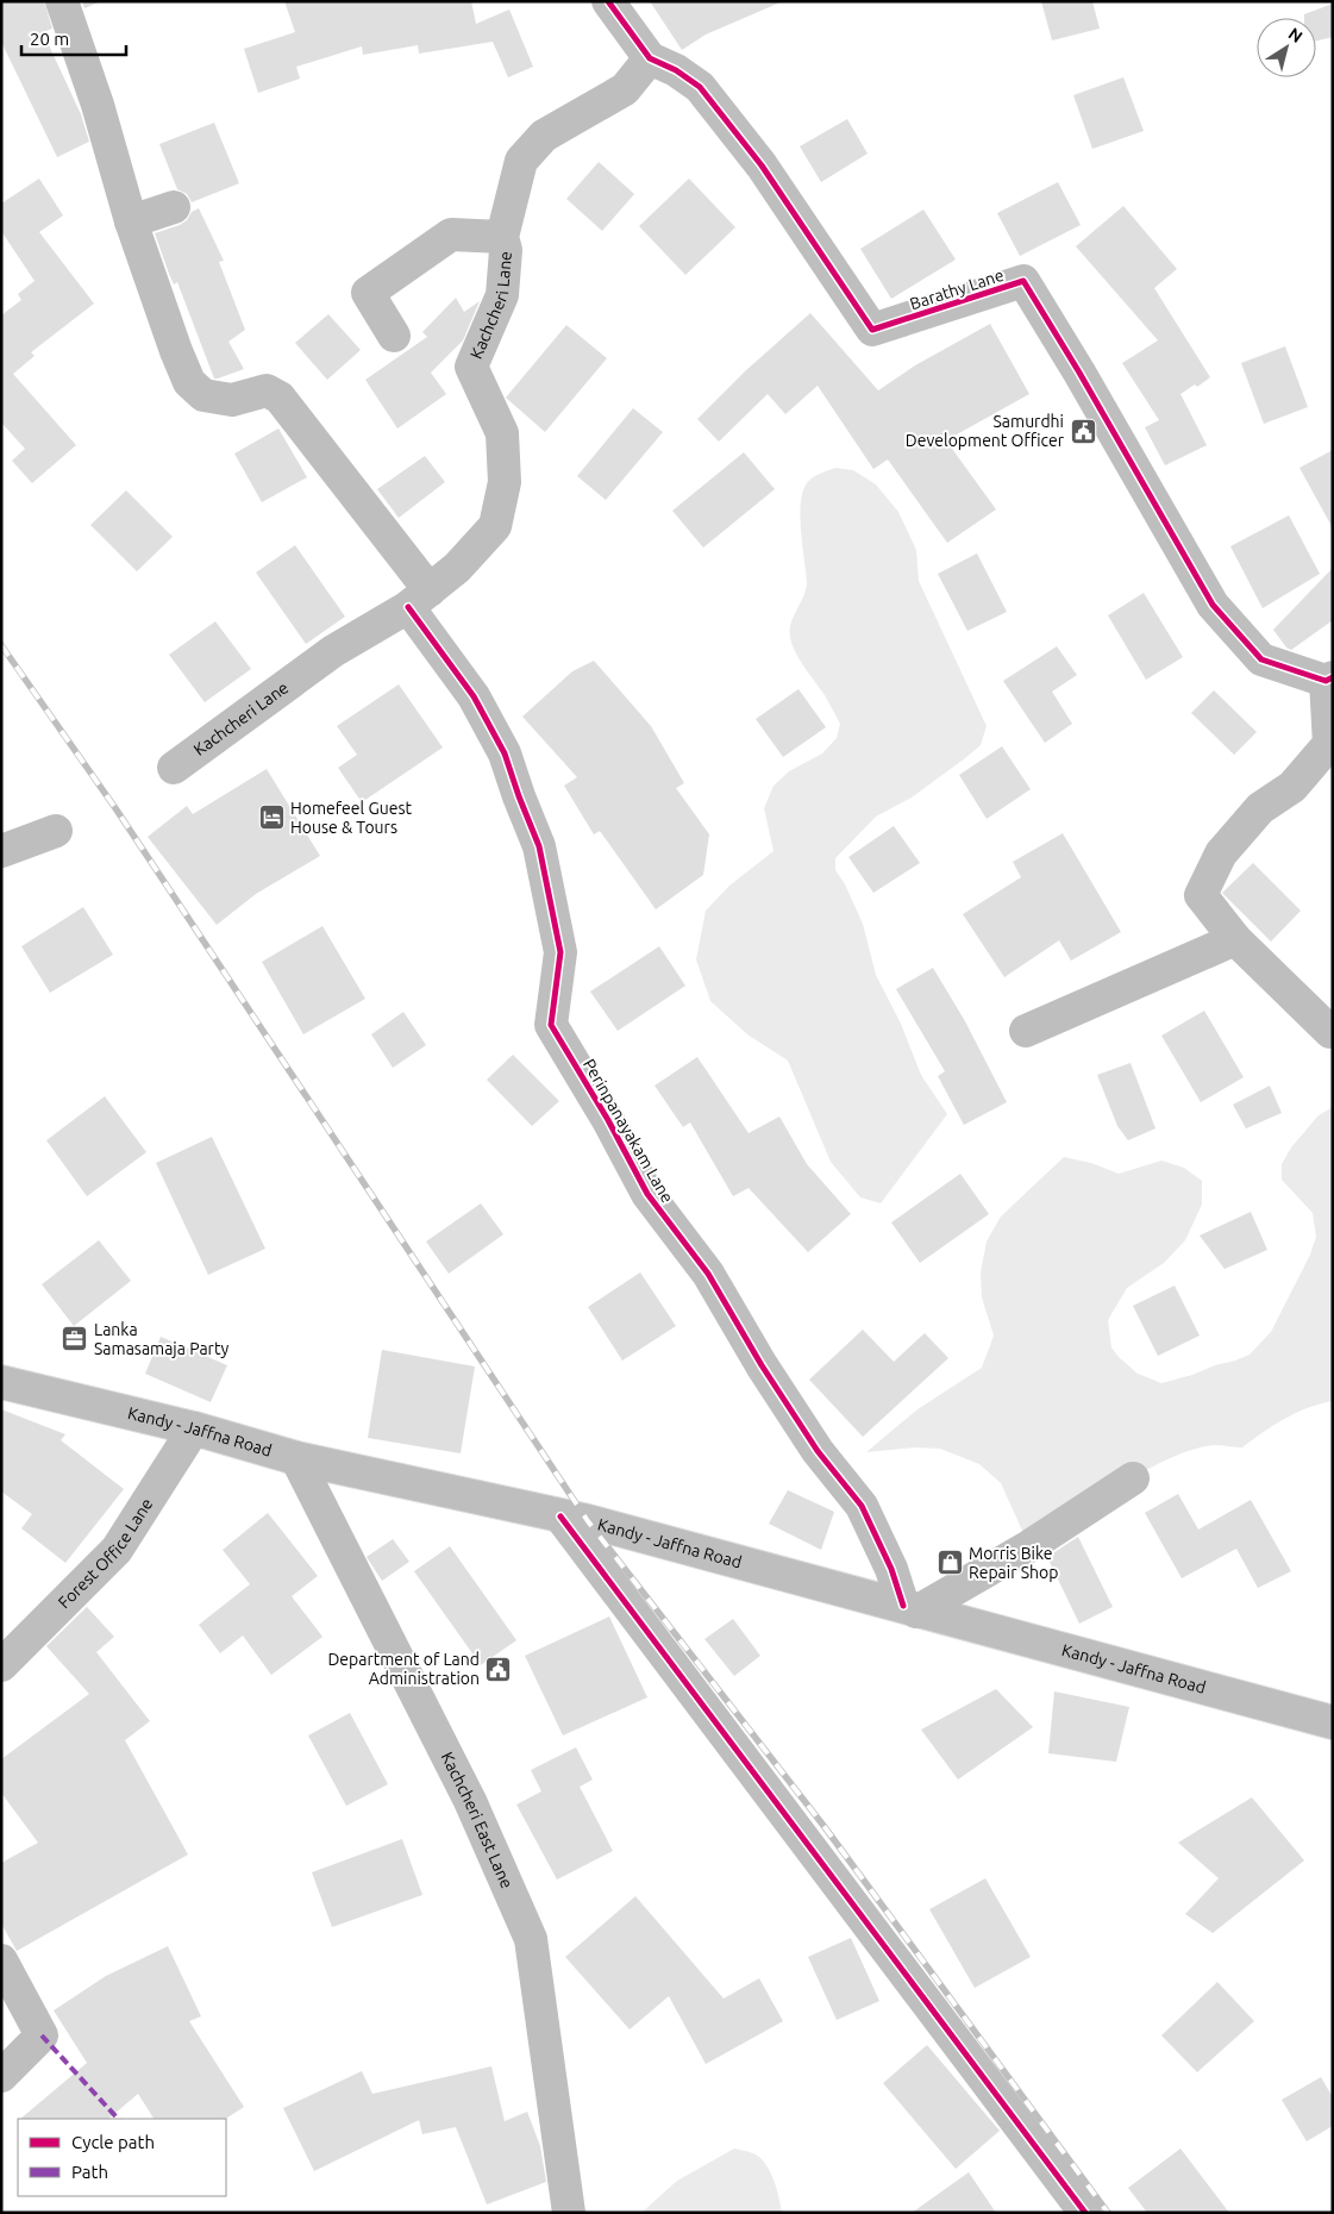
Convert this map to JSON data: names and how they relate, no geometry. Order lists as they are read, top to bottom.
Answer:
{
  "streets": {
    "main road": [
      "Barathy Lane",
      "Kachcheri Lane",
      "Perinpanayakam Lane",
      "Kandy - Jaffna Road",
      "Forest Office Lane",
      "Kachcheri East Lane"
    ]
  },
  "crossings": [
    ["Barathy Lane", "Kachcheri Lane"],
    ["Kachcheri Lane", "Perinpanayakam Lane"],
    ["Perinpanayakam Lane", "Kandy - Jaffna Road"],
    ["Kandy - Jaffna Road", "Forest Office Lane"],
    ["Kandy - Jaffna Road", "Kachcheri East Lane"]
  ],
  "places": {
    "public building": ["Samurdhi Development Officer", "Department of Land Administration"],
    "hotel": ["Homefeel Guest House & Tours"],
    "office": ["Lanka Samasamaja Party"],
    "shop": ["Morris Bike Repair Shop"]
  },
  "legend": ["Cycle path", "Path"],
  "scale_bar": "20 m",
  "north": "top right"
}
